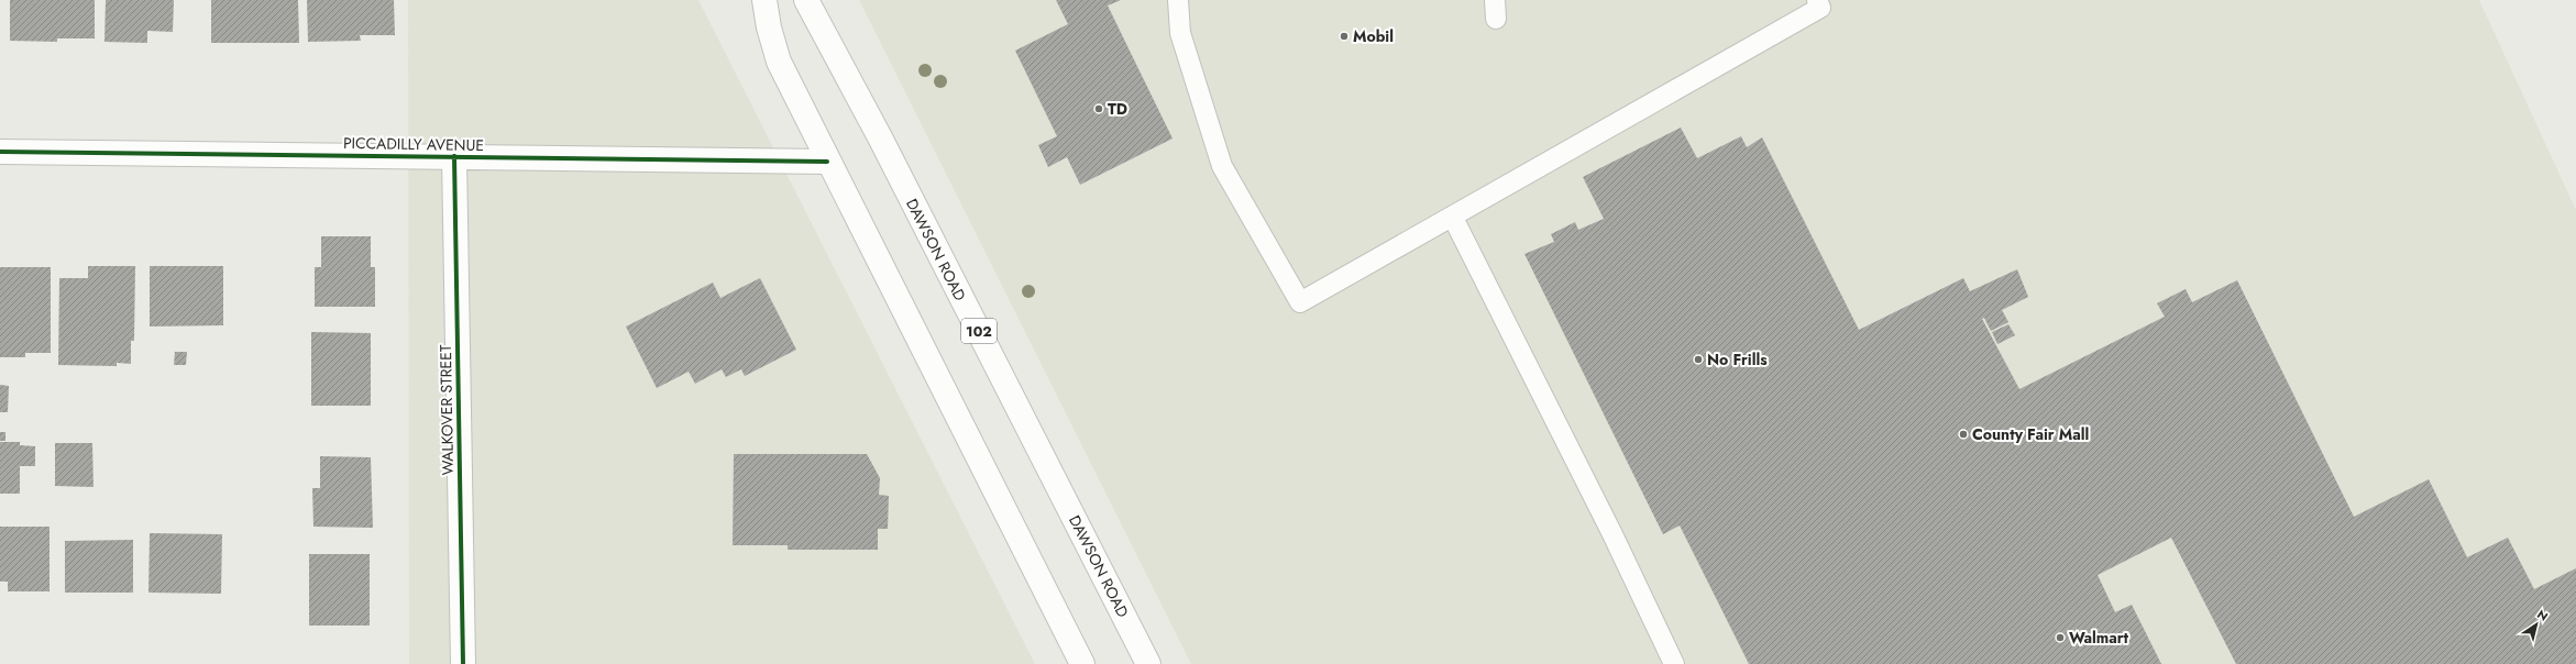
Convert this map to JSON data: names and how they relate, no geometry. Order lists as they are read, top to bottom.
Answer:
{
  "streets": {
    "main road": [
      "PICCADILLY AVENUE",
      "DAWSON ROAD",
      "102",
      "WALKOVER STREET"
    ]
  },
  "crossings": [
    ["PICCADILLY AVENUE", "WALKOVER STREET"]
  ],
  "places": [
    "Mobil",
    "TD",
    "No Frills",
    "County Fair Mall",
    "Walmart"
  ],
  "north": "top right"
}
